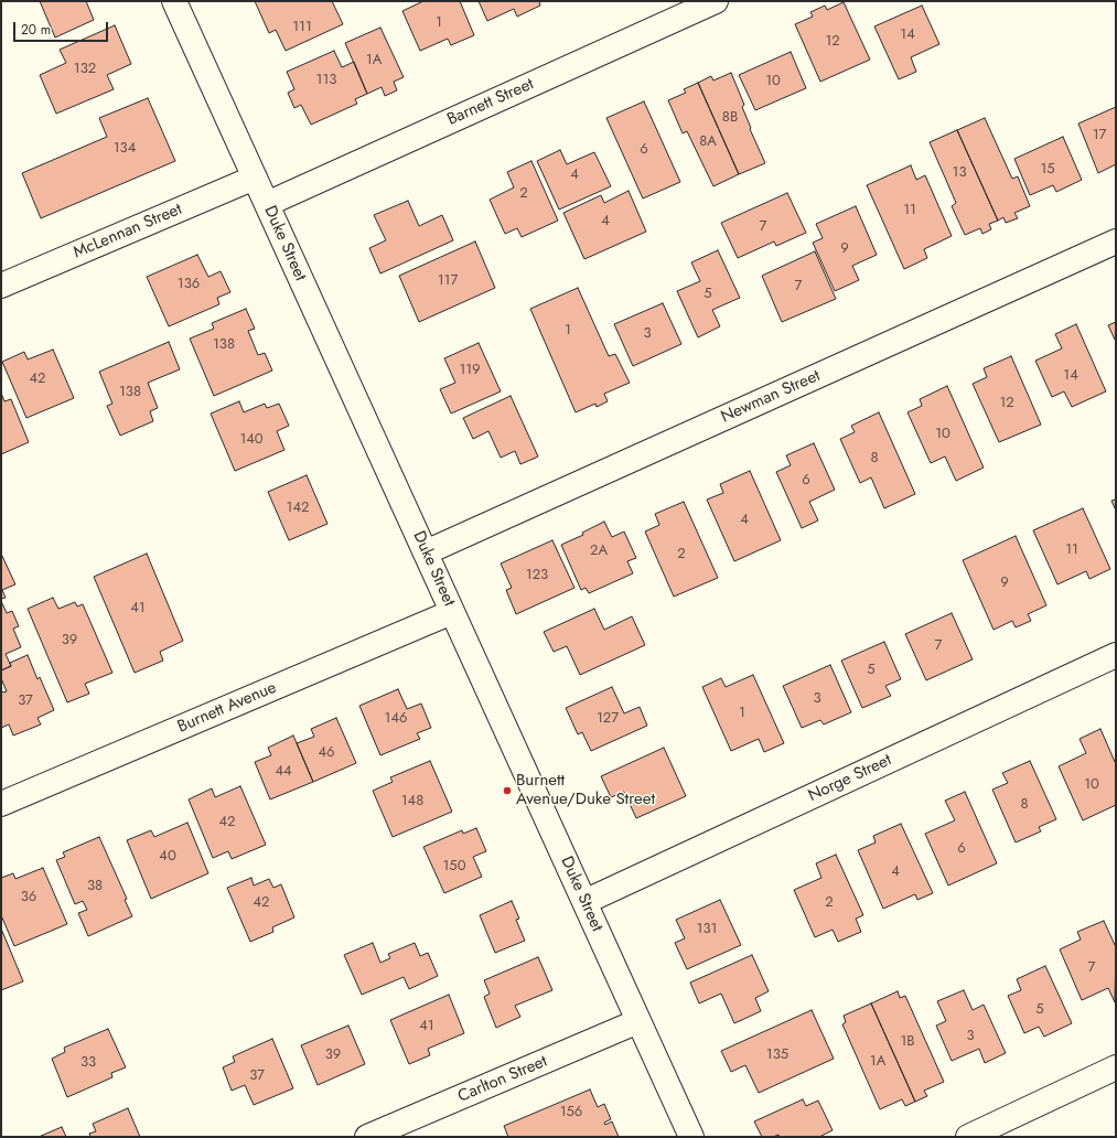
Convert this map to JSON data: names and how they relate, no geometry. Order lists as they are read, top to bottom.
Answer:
{
  "streets": {
    "street": [
      "Barnett Street",
      "McLennan Street",
      "Duke Street",
      "Newman Street",
      "Burnett Avenue",
      "Norge Street",
      "Carlton Street"
    ]
  },
  "crossings": [
    ["Barnett Street", "Duke Street"],
    ["McLennan Street", "Duke Street"],
    ["Duke Street", "Newman Street"],
    ["Duke Street", "Burnett Avenue"],
    ["Duke Street", "Norge Street"],
    ["Duke Street", "Carlton Street"]
  ],
  "places": ["Burnett Avenue/Duke Street"],
  "house_numbers": [
    "1",
    "111",
    "14",
    "12",
    "1A",
    "132",
    "113",
    "10",
    "8B",
    "17",
    "8A",
    "134",
    "6",
    "15",
    "13",
    "4",
    "2",
    "11",
    "4",
    "7",
    "9",
    "117",
    "136",
    "7",
    "5",
    "1",
    "3",
    "138",
    "119",
    "14",
    "42",
    "138",
    "12",
    "10",
    "140",
    "8",
    "6",
    "142",
    "4",
    "11",
    "2A",
    "2",
    "123",
    "9",
    "41",
    "39",
    "7",
    "5",
    "3",
    "37",
    "1",
    "146",
    "127",
    "46",
    "44",
    "10",
    "148",
    "8",
    "42",
    "6",
    "40",
    "150",
    "4",
    "38",
    "36",
    "42",
    "2",
    "131",
    "7",
    "5",
    "41",
    "3",
    "1B",
    "39",
    "135",
    "1A",
    "33",
    "37",
    "156"
  ],
  "scale_bar": "20 m"
}
